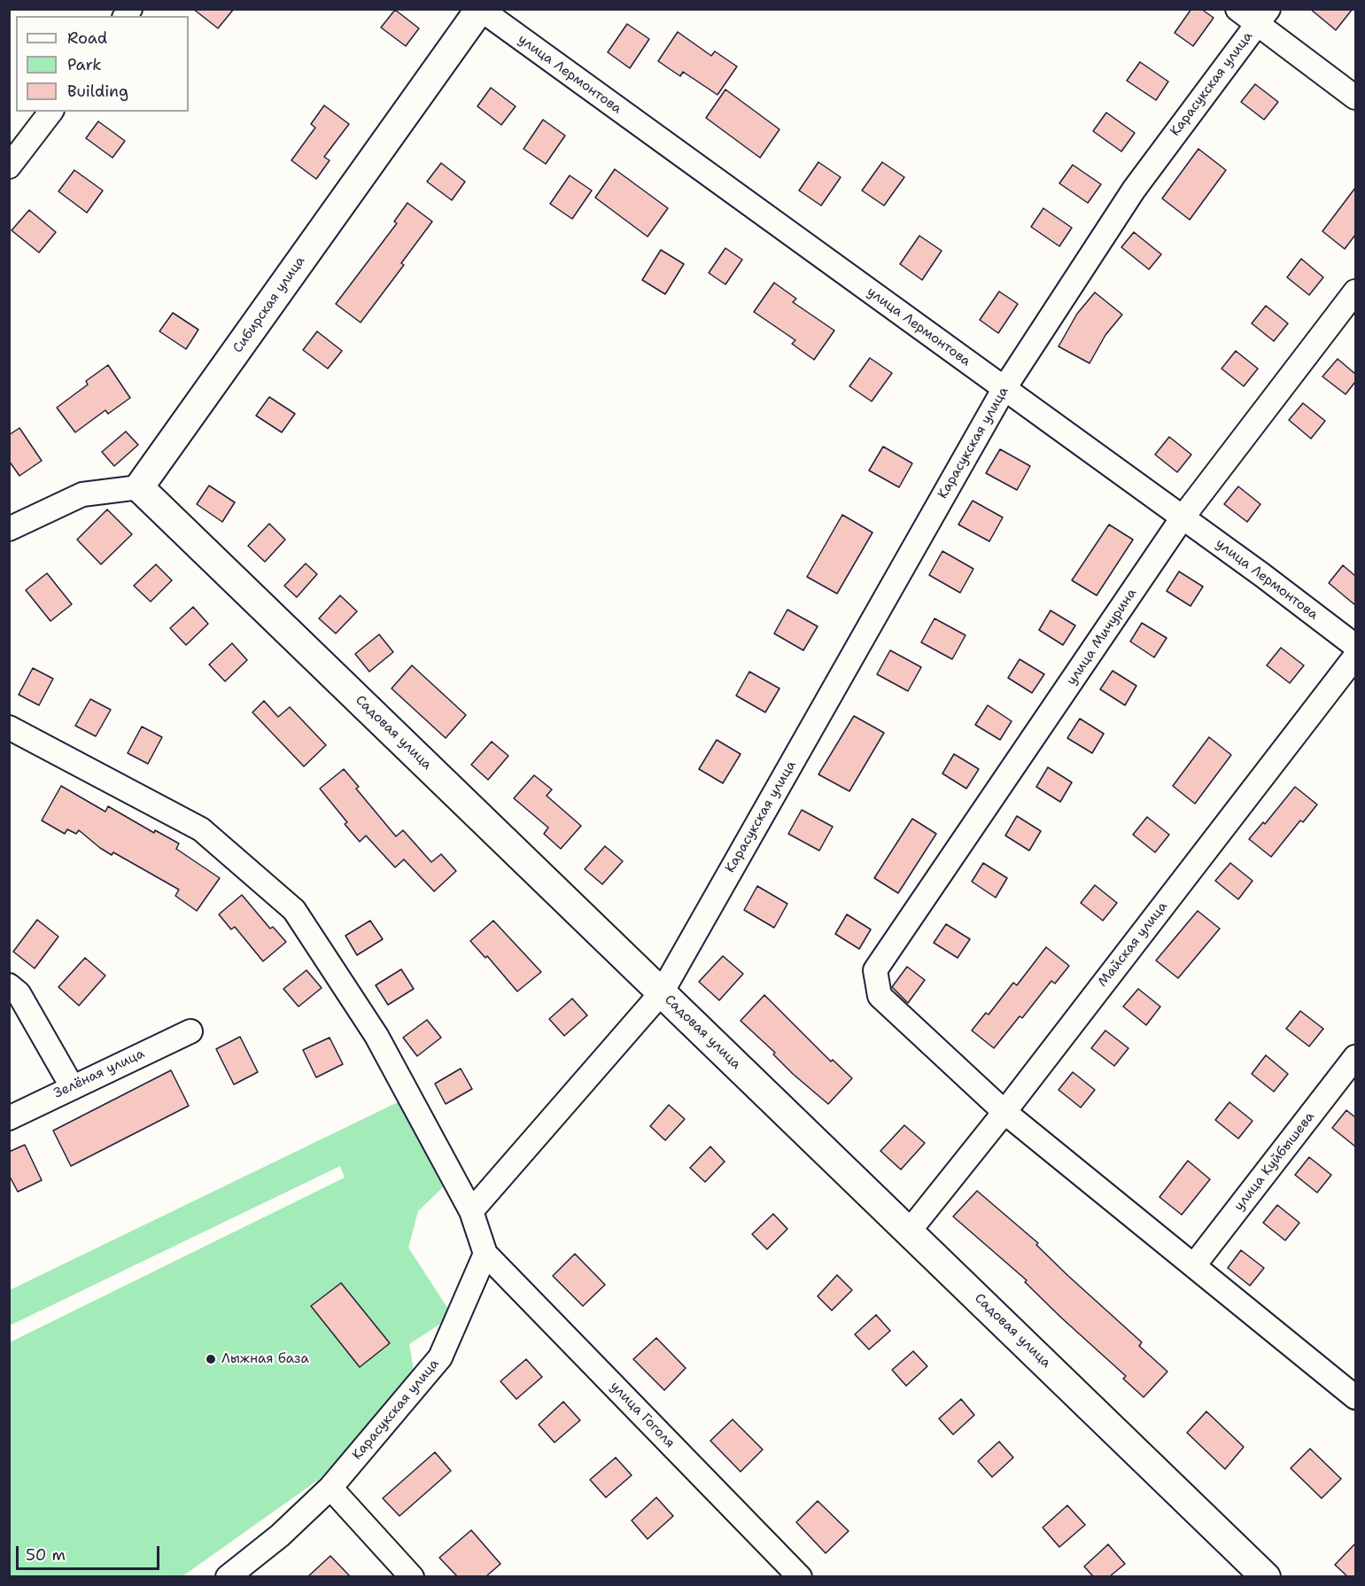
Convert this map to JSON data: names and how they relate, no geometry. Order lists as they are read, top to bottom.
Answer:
{
  "streets": {
    "street": [
      "улица Лермонтова",
      "Карасукская улица",
      "Сибирская улица",
      "улица Мичурина",
      "Садовая улица",
      "Майская улица",
      "Зелёная улица",
      "улица Куйбышева",
      "улица Гоголя"
    ]
  },
  "crossings": [
    ["улица Лермонтова", "Карасукская улица"],
    ["улица Лермонтова", "Сибирская улица"],
    ["улица Лермонтова", "улица Мичурина"],
    ["Карасукская улица", "Садовая улица"],
    ["Карасукская улица", "улица Гоголя"],
    ["Сибирская улица", "Садовая улица"],
    ["улица Мичурина", "Майская улица"],
    ["Садовая улица", "Майская улица"]
  ],
  "places": ["Лыжная база"],
  "legend": ["Road", "Park", "Building"],
  "scale_bar": "50 m"
}
